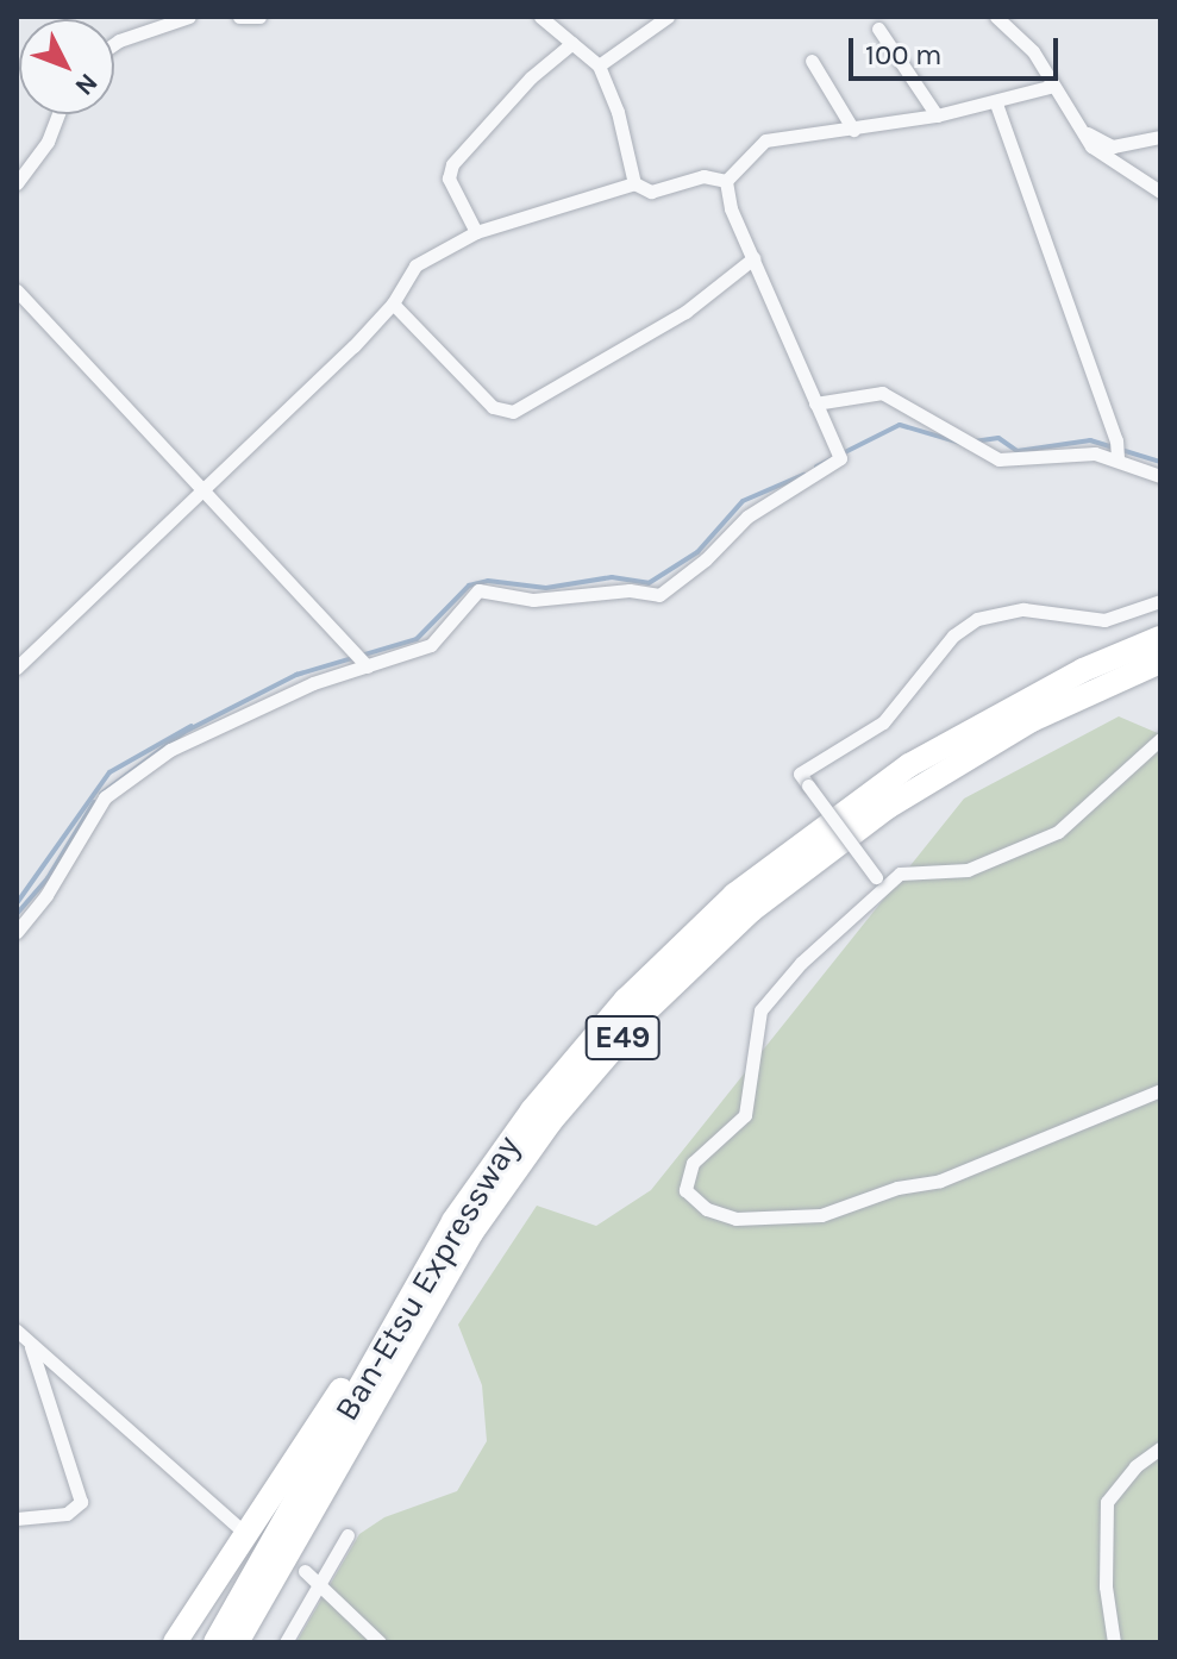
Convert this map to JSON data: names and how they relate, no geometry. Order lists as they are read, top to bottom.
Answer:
{
  "streets": {
    "highway": ["E49", "Ban-Etsu Expressway"]
  },
  "scale_bar": "100 m",
  "north": "bottom right"
}
